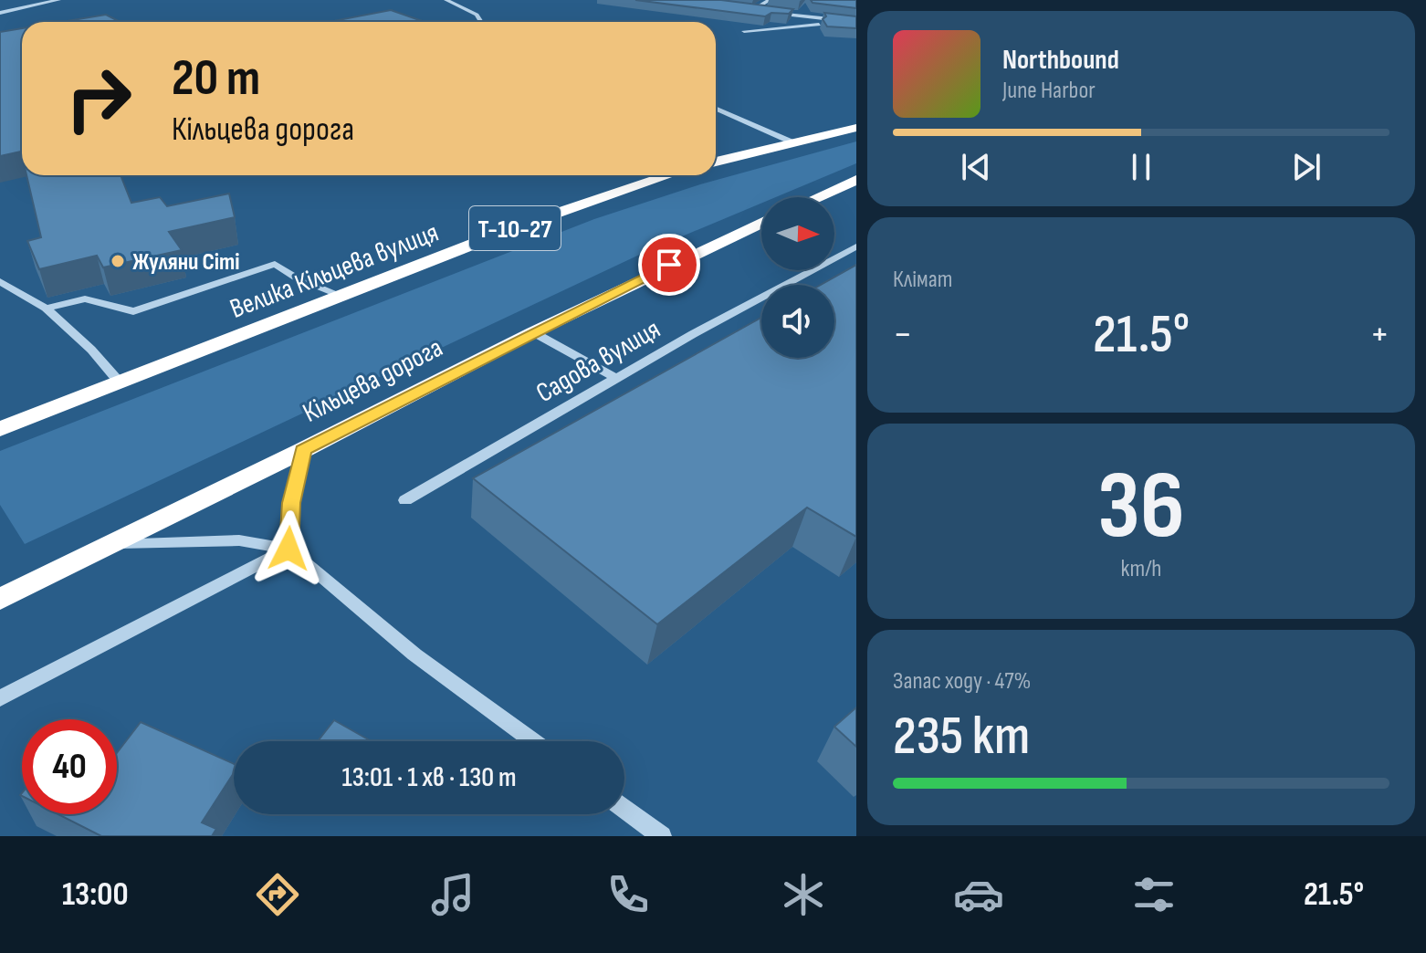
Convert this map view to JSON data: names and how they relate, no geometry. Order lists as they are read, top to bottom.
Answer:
{
  "streets": {
    "highway": ["Т-10-27", "Велика Кільцева вулиця", "Кільцева дорога"],
    "street": ["Садова вулиця"]
  },
  "places": ["Жуляни Сіті"],
  "north": "right",
  "page": {
    "turn": ["20 m", "Кільцева дорога"],
    "song": ["Northbound", "June Harbor"],
    "tile": [
      "Клімат",
      ["36", "km/h"],
      ["Запас ходу · 47%", "235 km"]
    ],
    "heat": ["−", "21.5°", "+"],
    "limit": "40",
    "trip": "13:01 · 1 хв · 130 m",
    "tabs": ["13:00", "21.5°"]
  }
}
